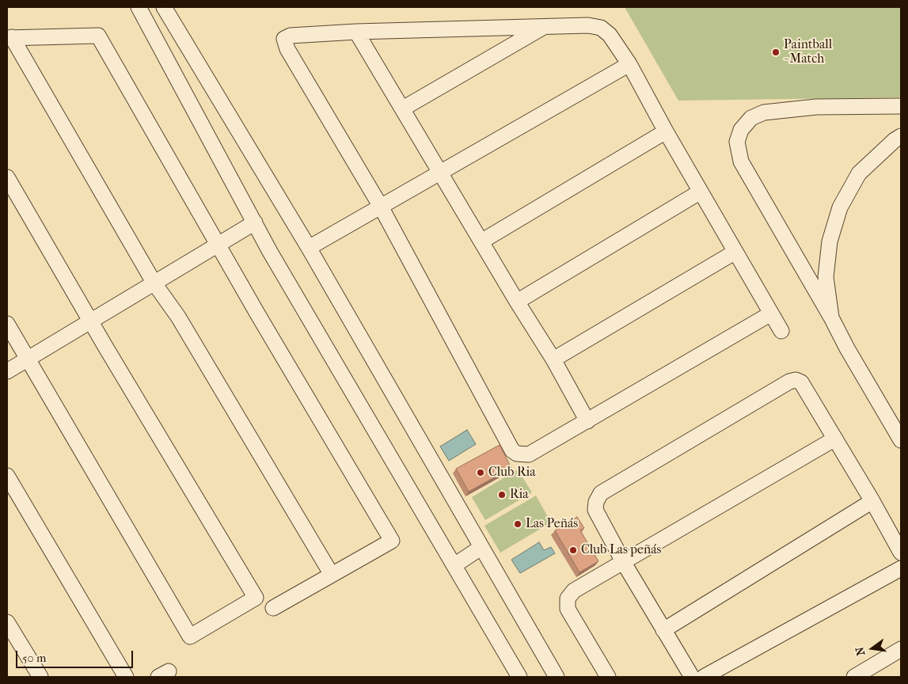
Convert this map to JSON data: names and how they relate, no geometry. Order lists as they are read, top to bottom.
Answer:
{
  "places": [
    "Paintball - Match",
    "Club Ria",
    "Ria",
    "Las Peñás",
    "Club Las peñás"
  ],
  "scale_bar": "50 m",
  "north": "left"
}
